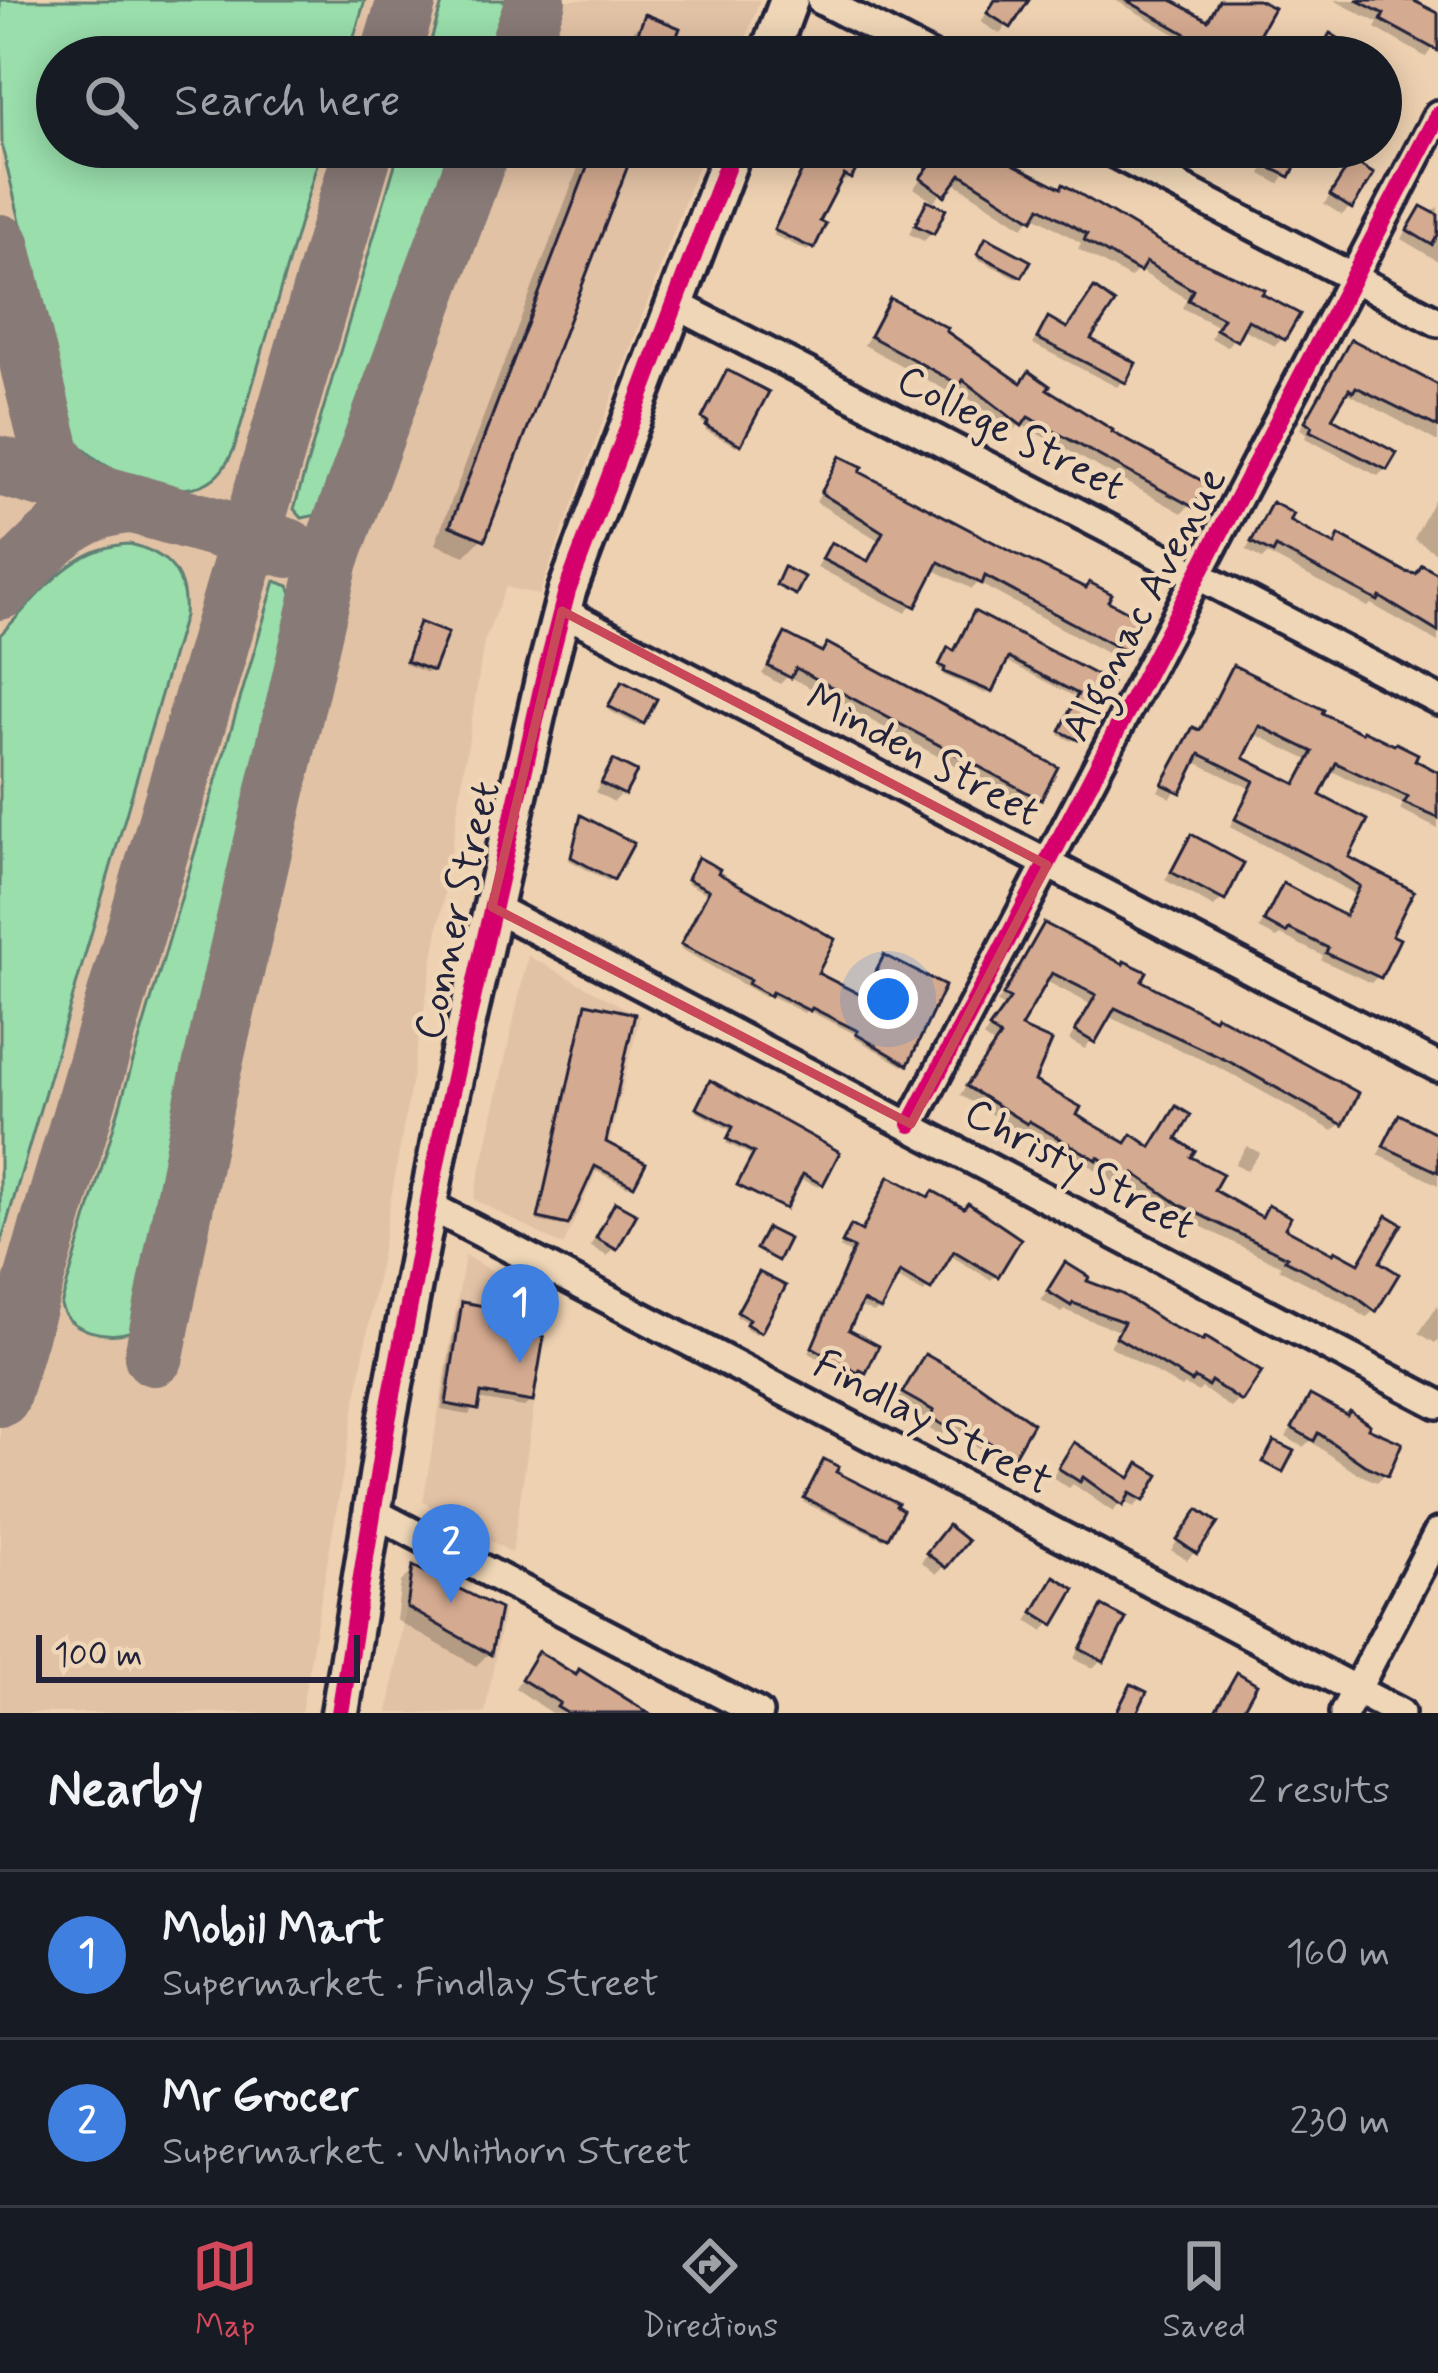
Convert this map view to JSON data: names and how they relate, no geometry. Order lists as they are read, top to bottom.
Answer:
{
  "streets": {
    "main road": ["Conner Street"],
    "street": [
      "College Street",
      "Algonac Avenue",
      "Minden Street",
      "Christy Street",
      "Findlay Street"
    ]
  },
  "crossings": [
    ["College Street", "Algonac Avenue"],
    ["College Street", "Conner Street"],
    ["Algonac Avenue", "Minden Street"],
    ["Algonac Avenue", "Christy Street"],
    ["Minden Street", "Conner Street"],
    ["Conner Street", "Christy Street"],
    ["Conner Street", "Findlay Street"]
  ],
  "scale_bar": "100 m",
  "page": {
    "search": "Search here",
    "pins": ["1", "2"],
    "scale": "100 m",
    "heading": ["Nearby", "2 results"],
    "list": [
      {
        "mark": "1",
        "name": "Mobil Mart",
        "note": "Supermarket · Findlay Street",
        "value": "160 m"
      },
      {
        "mark": "2",
        "name": "Mr Grocer",
        "note": "Supermarket · Whithorn Street",
        "value": "230 m"
      }
    ],
    "nav": ["Map", "Directions", "Saved"]
  }
}
